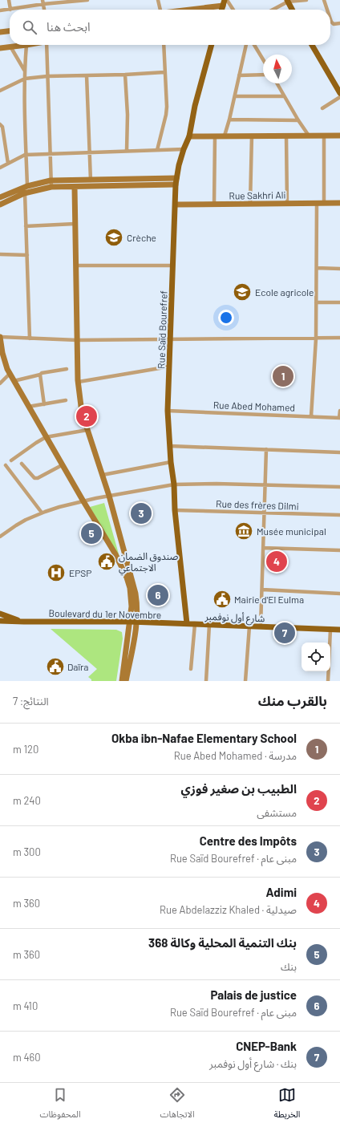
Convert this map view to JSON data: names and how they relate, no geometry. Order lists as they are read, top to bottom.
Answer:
{
  "streets": {
    "main road": [
      "Rue Sakhri Ali",
      "Rue Saïd Bourefref",
      "Boulevard du 1er Novembre",
      "شارع أول نوفمبر"
    ],
    "street": ["Rue Abed Mohamed", "Rue des frères Dilmi"]
  },
  "crossings": [
    ["Rue Sakhri Ali", "Rue Saïd Bourefref"],
    ["Rue Saïd Bourefref", "Rue Abed Mohamed"],
    ["Rue Saïd Bourefref", "Rue des frères Dilmi"],
    ["Rue Saïd Bourefref", "Boulevard du 1er Novembre"],
    ["Rue Saïd Bourefref", "شارع أول نوفمبر"],
    ["Boulevard du 1er Novembre", "شارع أول نوفمبر"]
  ],
  "places": {
    "school or university": ["Crèche", "Ecole agricole"],
    "museum": ["Musée municipal"],
    "public building": ["صندوق الضمان الاجتماعي", "Mairie d'El Eulma", "Daïra"],
    "hospital": ["EPSP"]
  },
  "north": "top",
  "page": {
    "search": "ابحث هنا",
    "pins": [
      "1",
      "2",
      "3",
      "5",
      "4",
      "6",
      "7"
    ],
    "heading": ["بالقرب منك", "النتائج: 7"],
    "list": [
      {
        "mark": "1",
        "name": "Okba ibn-Nafae Elementary School",
        "note": "مدرسة · Rue Abed Mohamed",
        "value": "120 m"
      },
      {
        "mark": "2",
        "name": "الطبيب بن صغير فوزي",
        "note": "مستشفى",
        "value": "240 m"
      },
      {
        "mark": "3",
        "name": "Centre des Impôts",
        "note": "مبنى عام · Rue Saïd Bourefref",
        "value": "300 m"
      },
      {
        "mark": "4",
        "name": "Adimi",
        "note": "صيدلية · Rue Abdelazziz Khaled",
        "value": "360 m"
      },
      {
        "mark": "5",
        "name": "بنك التنمية المحلية وكالة 368",
        "note": "بنك",
        "value": "360 m"
      },
      {
        "mark": "6",
        "name": "Palais de justice",
        "note": "مبنى عام · Rue Saïd Bourefref",
        "value": "410 m"
      },
      {
        "mark": "7",
        "name": "CNEP-Bank",
        "note": "بنك · شارع أول نوفمبر",
        "value": "460 m"
      }
    ],
    "nav": ["الخريطة", "الاتجاهات", "المحفوظات"]
  }
}
